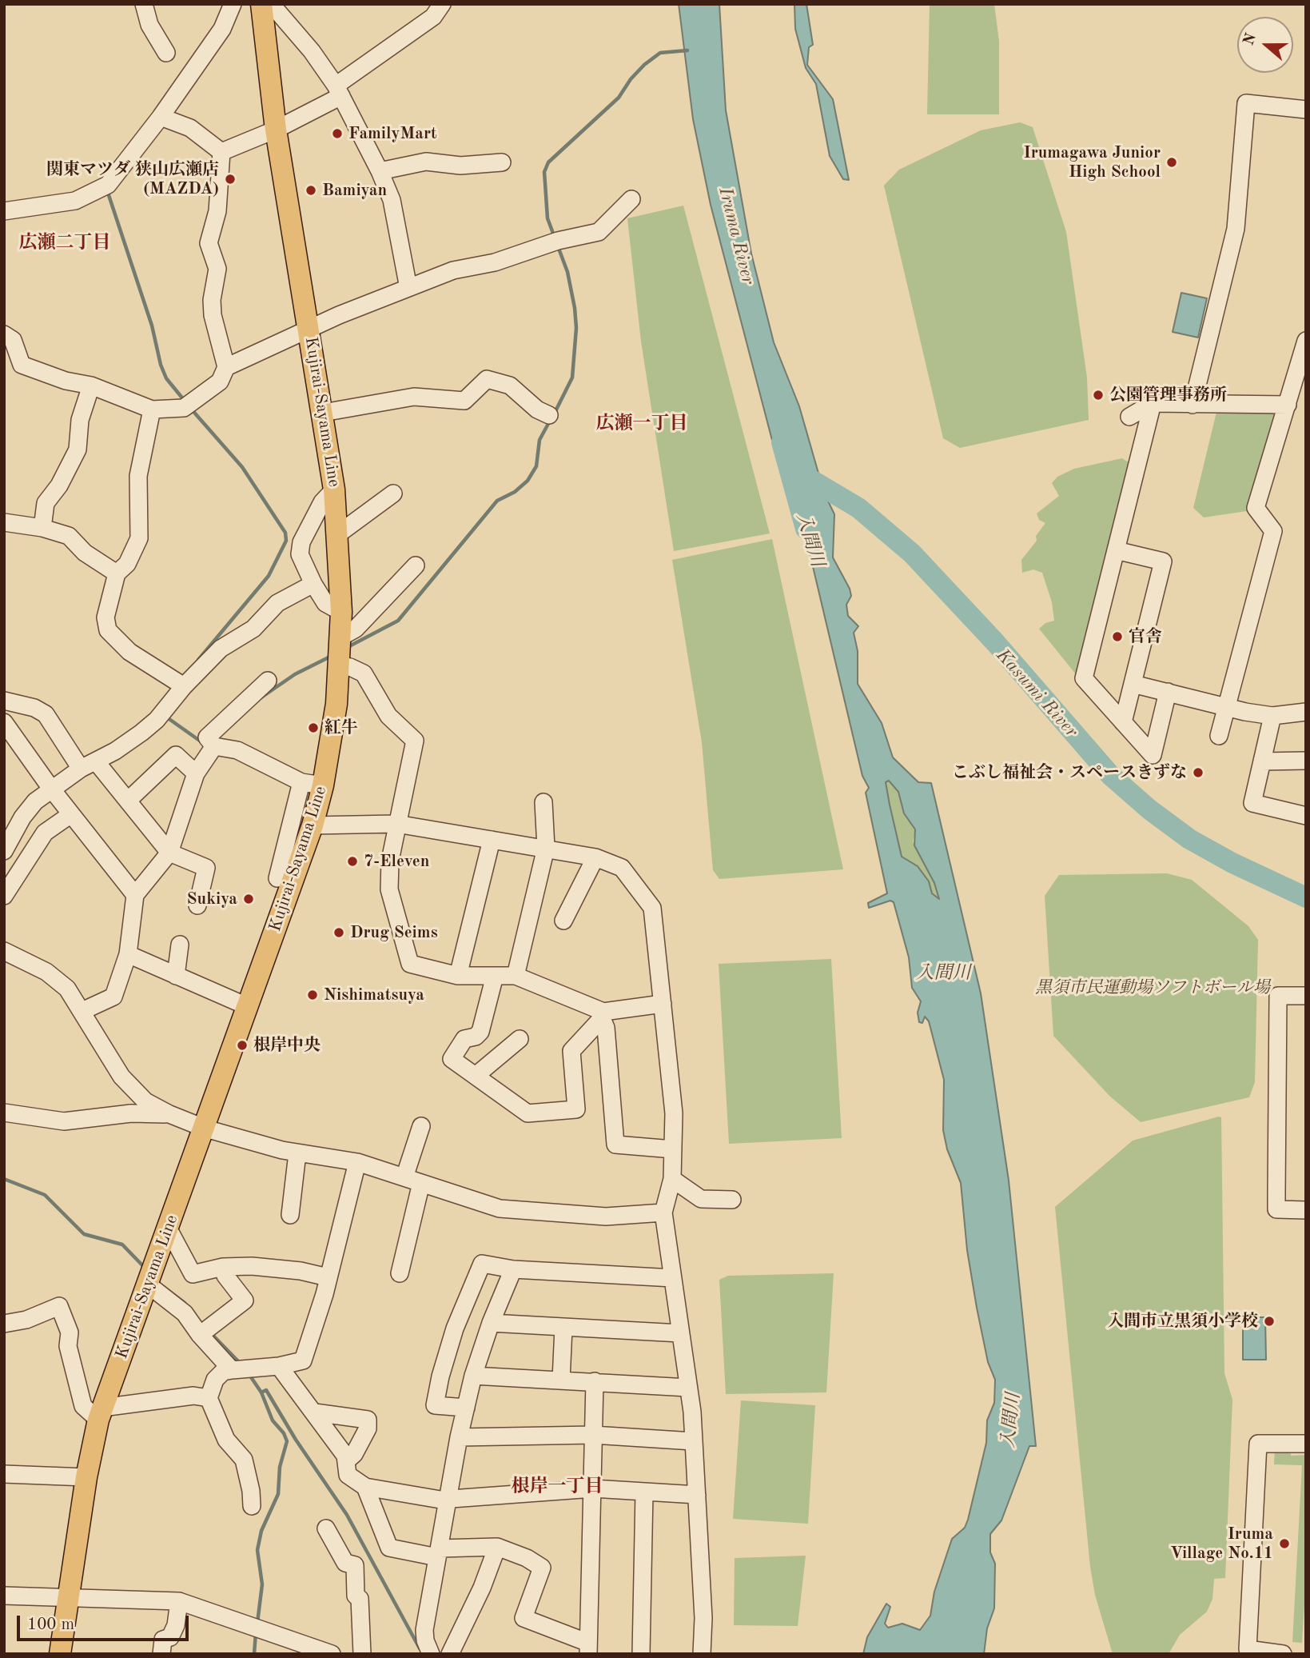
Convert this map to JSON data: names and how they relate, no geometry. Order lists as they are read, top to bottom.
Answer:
{
  "streets": {
    "main road": ["Kujirai-Sayama Line"]
  },
  "districts": ["広瀬二丁目", "広瀬一丁目", "根岸一丁目"],
  "water": ["Iruma River", "入間川", "Kasumi River"],
  "parks": ["黒須市民運動場ソフトボール場"],
  "places": [
    "FamilyMart",
    "Irumagawa Junior High School",
    "関東マツダ 狭山広瀬店 (MAZDA)",
    "Bamiyan",
    "公園管理事務所",
    "官舎",
    "紅牛",
    "こぶし福祉会・スペースきずな",
    "7-Eleven",
    "Sukiya",
    "Drug Seims",
    "Nishimatsuya",
    "根岸中央",
    "入間市立黒須小学校",
    "Iruma Village No.11"
  ],
  "scale_bar": "100 m",
  "north": "left"
}
